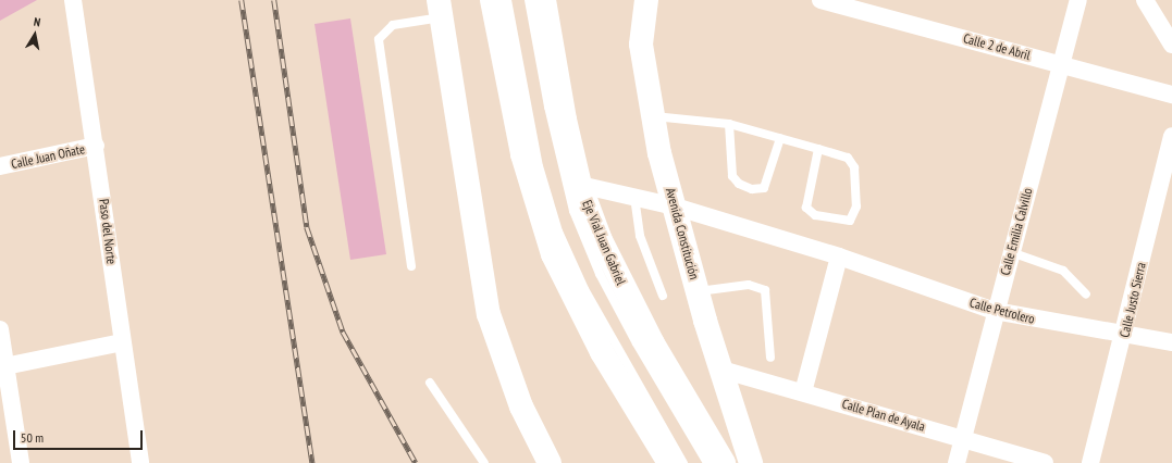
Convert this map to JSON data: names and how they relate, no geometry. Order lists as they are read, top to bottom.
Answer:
{
  "streets": {
    "main road": ["Avenida Constitución", "Eje Vial Juan Gabriel"],
    "street": [
      "Calle 2 de Abril",
      "Calle Juan Oñate",
      "Paso del Norte",
      "Calle Emilia Calvillo",
      "Calle Justo Sierra",
      "Calle Petrolero",
      "Calle Plan de Ayala"
    ]
  },
  "crossings": [
    ["Calle 2 de Abril", "Calle Emilia Calvillo"],
    ["Calle Juan Oñate", "Paso del Norte"],
    ["Calle Emilia Calvillo", "Calle Petrolero"],
    ["Calle Emilia Calvillo", "Calle Plan de Ayala"],
    ["Avenida Constitución", "Calle Petrolero"],
    ["Avenida Constitución", "Calle Plan de Ayala"],
    ["Eje Vial Juan Gabriel", "Calle Petrolero"],
    ["Calle Justo Sierra", "Calle Petrolero"]
  ],
  "scale_bar": "50 m",
  "north": "top"
}
